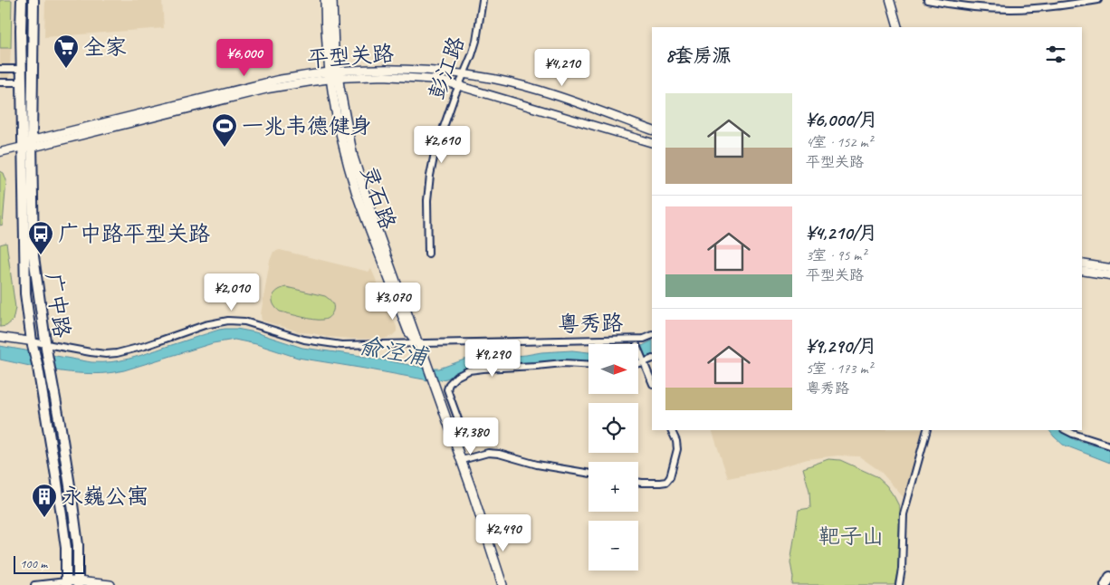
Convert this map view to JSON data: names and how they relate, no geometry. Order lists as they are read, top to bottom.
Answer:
{
  "streets": {
    "main road": ["灵石路", "广中路"],
    "street": ["平型关路", "彭江路", "粤秀路"]
  },
  "crossings": [
    ["平型关路", "彭江路"],
    ["平型关路", "灵石路"],
    ["平型关路", "广中路"],
    ["灵石路", "粤秀路"],
    ["广中路", "粤秀路"]
  ],
  "water": ["俞泾浦"],
  "parks": ["靶子山"],
  "places": {
    "supermarket": ["全家"],
    "sports": ["一兆韦德健身"],
    "bus stop": ["广中路平型关路"],
    "building": ["永巍公寓"]
  },
  "scale_bar": "100 m",
  "north": "right",
  "page": {
    "heading": "8套房源",
    "price": [
      "¥6,000",
      "¥4,210",
      "¥2,610",
      "¥2,010",
      "¥3,070",
      "¥9,290",
      "¥7,380",
      "¥2,490"
    ],
    "list": [
      {
        "name": "¥6,000/月",
        "note": "4室 · 152 m² · 平型关路"
      },
      {
        "name": "¥4,210/月",
        "note": "3室 · 95 m² · 平型关路"
      },
      {
        "name": "¥9,290/月",
        "note": "5室 · 173 m² · 粤秀路"
      }
    ],
    "map_buttons": ["+", "−"],
    "scale": "100 m"
  }
}
